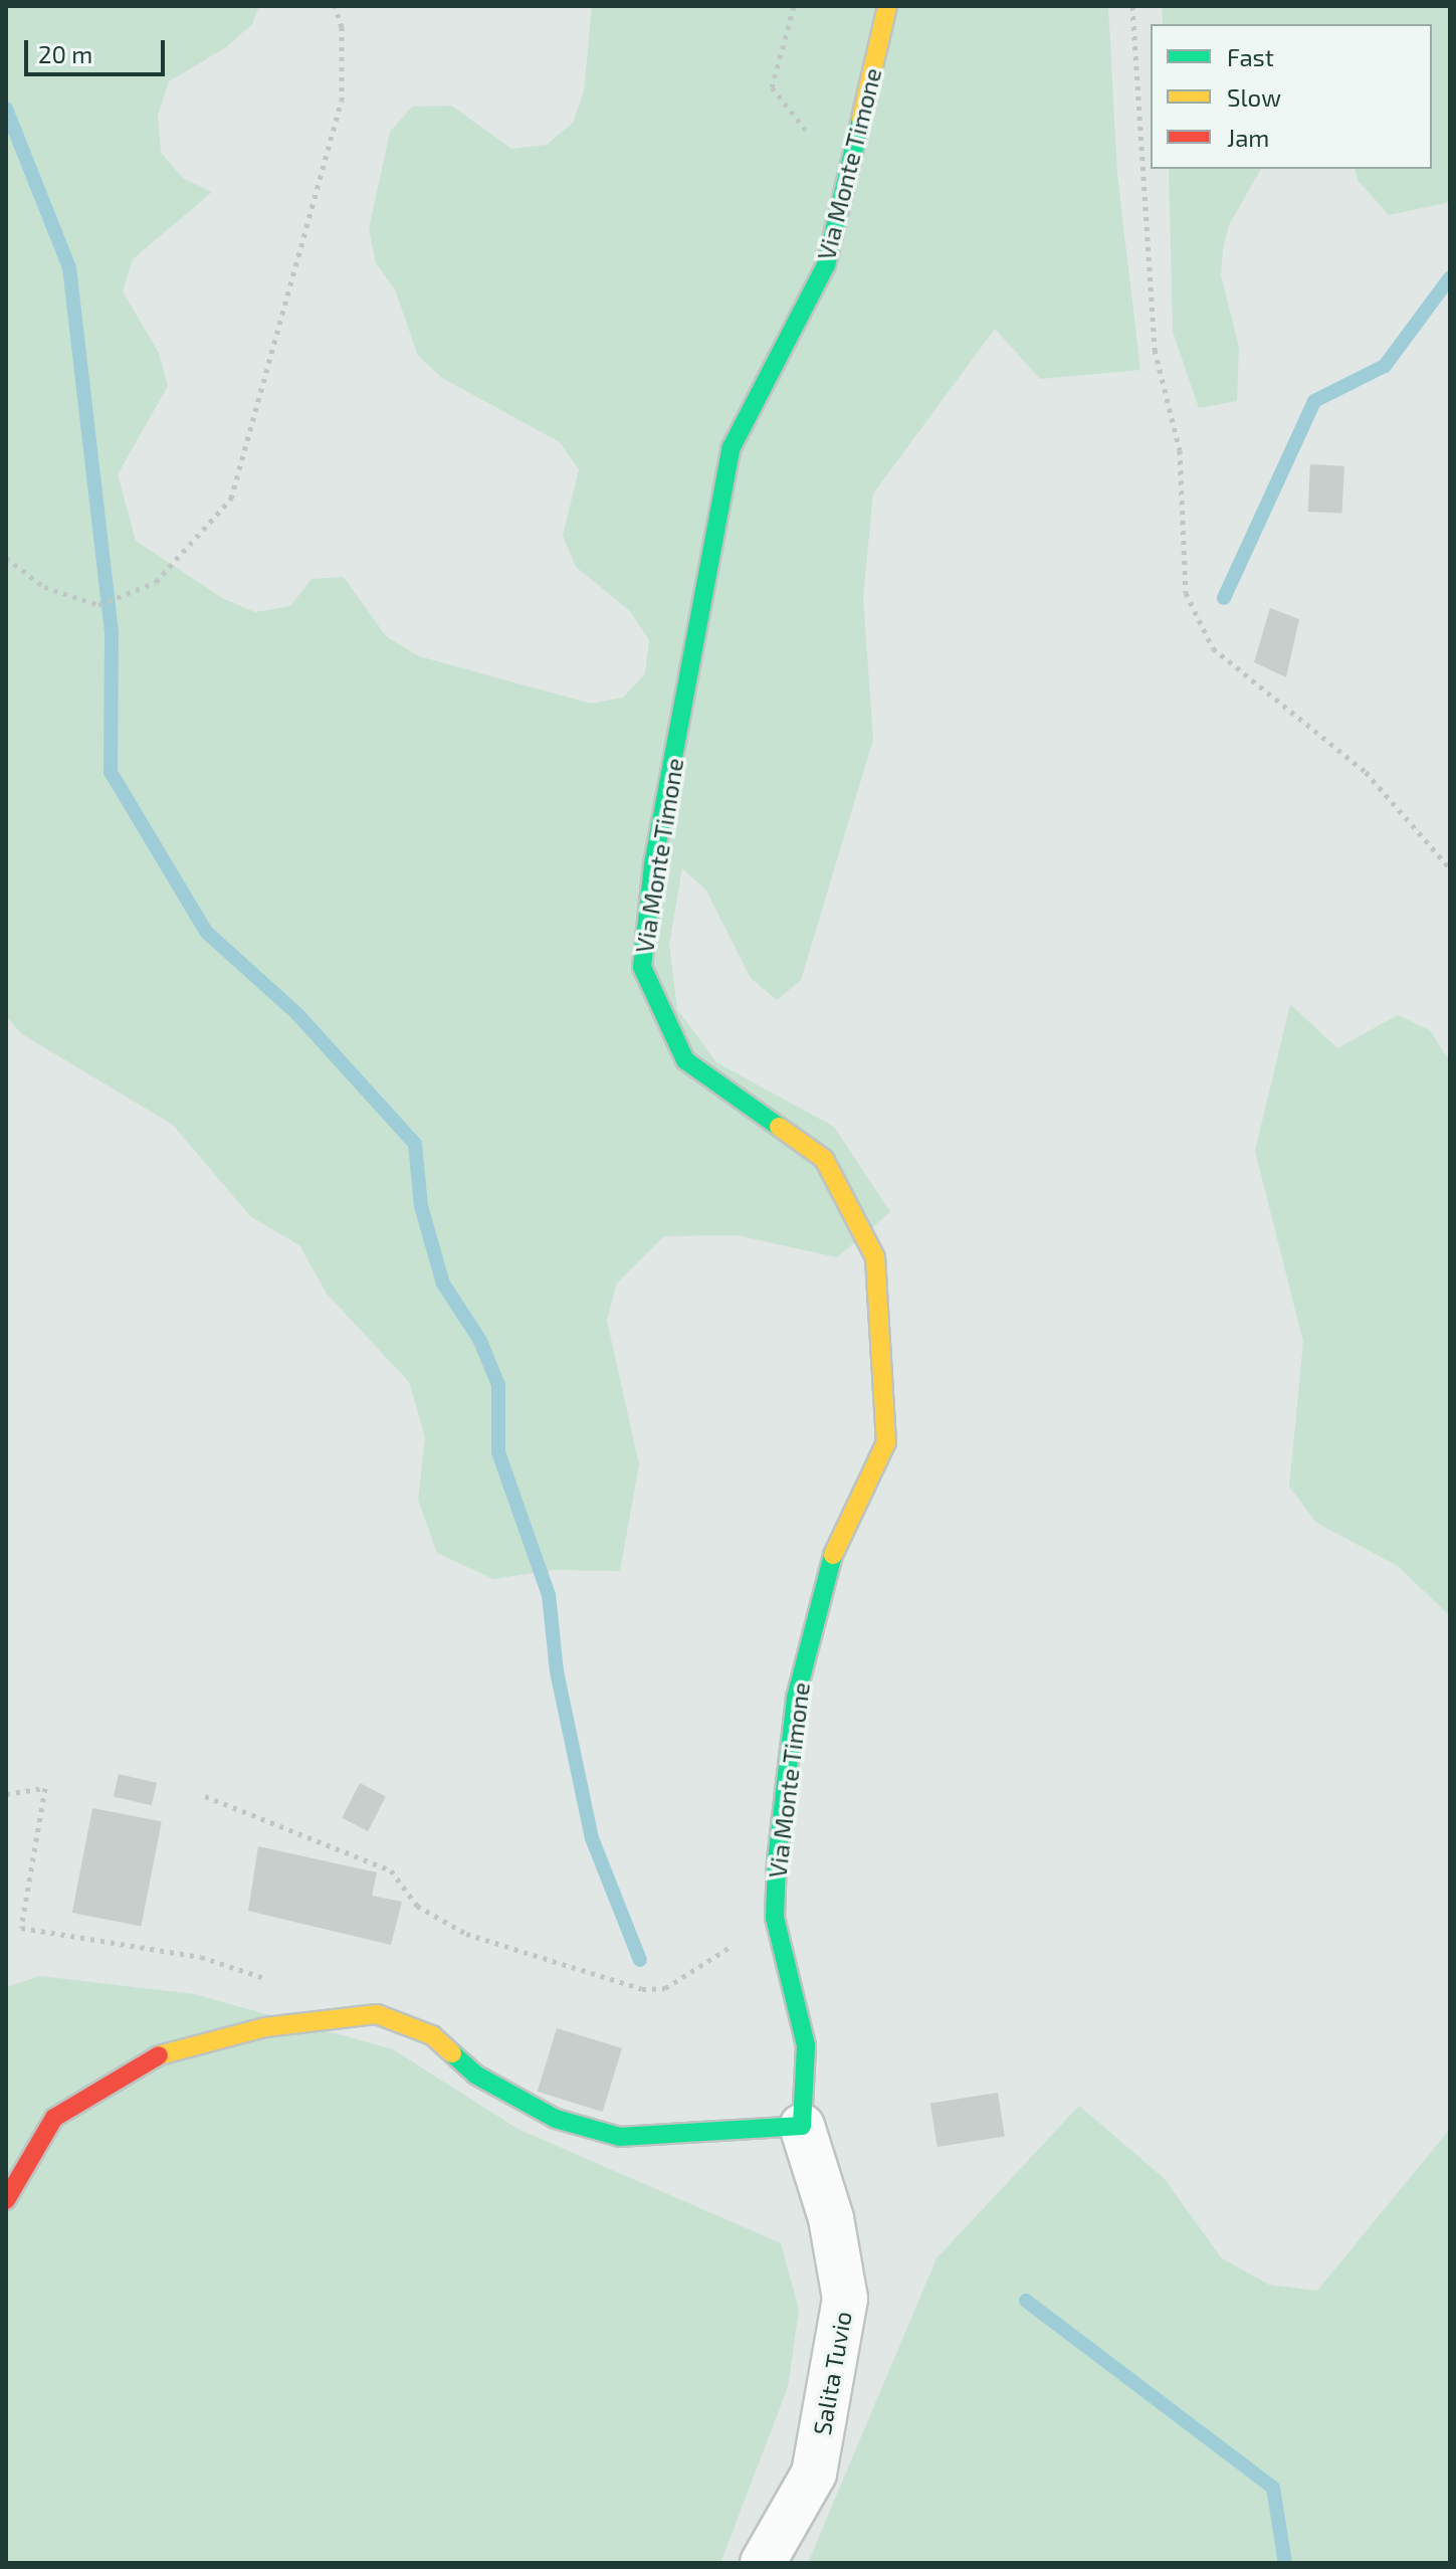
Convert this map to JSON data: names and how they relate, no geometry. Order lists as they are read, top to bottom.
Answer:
{
  "streets": {
    "street": ["Via Monte Timone", "Salita Tuvio"]
  },
  "crossings": [
    ["Via Monte Timone", "Salita Tuvio"]
  ],
  "legend": ["Fast", "Slow", "Jam"],
  "scale_bar": "20 m"
}
